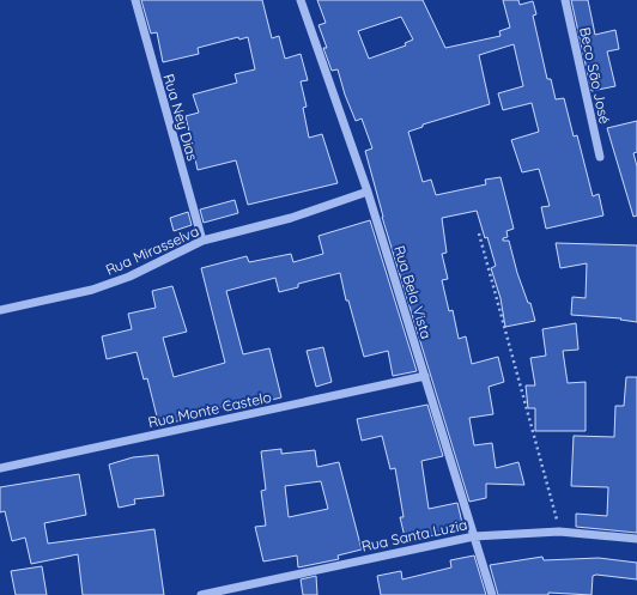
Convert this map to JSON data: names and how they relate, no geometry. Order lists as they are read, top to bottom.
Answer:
{
  "streets": {
    "street": [
      "Beco São José",
      "Rua Ney Dias",
      "Rua Mirasselva",
      "Rua Bela Vista",
      "Rua Monte Castelo",
      "Rua Santa Luzia"
    ]
  },
  "crossings": [
    ["Rua Ney Dias", "Rua Mirasselva"],
    ["Rua Mirasselva", "Rua Bela Vista"],
    ["Rua Bela Vista", "Rua Monte Castelo"],
    ["Rua Bela Vista", "Rua Santa Luzia"]
  ]
}
